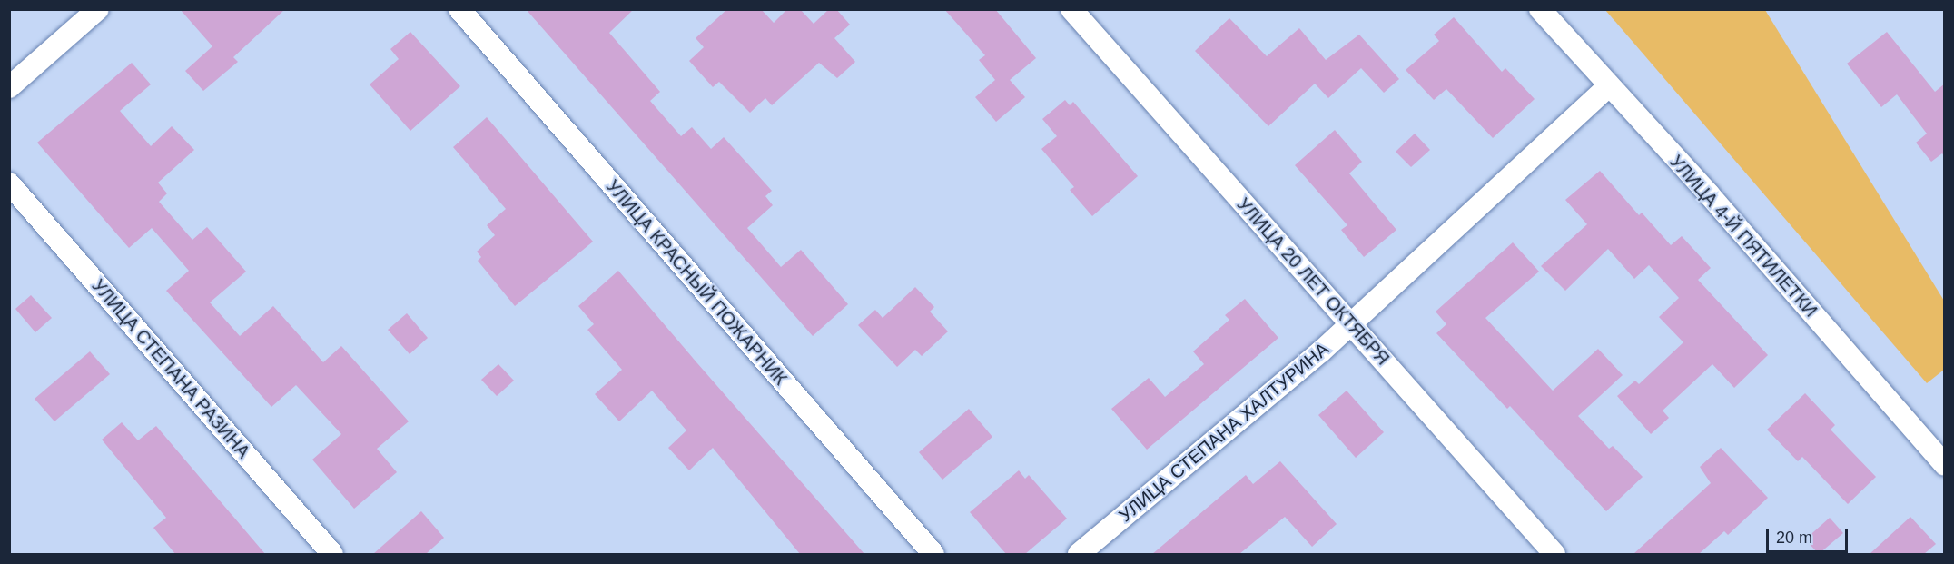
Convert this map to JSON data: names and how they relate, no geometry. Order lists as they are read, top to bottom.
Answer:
{
  "streets": {
    "street": [
      "УЛИЦА 4-Й ПЯТИЛЕТКИ",
      "УЛИЦА 20 ЛЕТ ОКТЯБРЯ",
      "УЛИЦА КРАСНЫЙ ПОЖАРНИК",
      "УЛИЦА СТЕПАНА РАЗИНА",
      "УЛИЦА СТЕПАНА ХАЛТУРИНА"
    ]
  },
  "crossings": [
    ["УЛИЦА 4-Й ПЯТИЛЕТКИ", "УЛИЦА СТЕПАНА ХАЛТУРИНА"],
    ["УЛИЦА 20 ЛЕТ ОКТЯБРЯ", "УЛИЦА СТЕПАНА ХАЛТУРИНА"]
  ],
  "scale_bar": "20 m"
}
